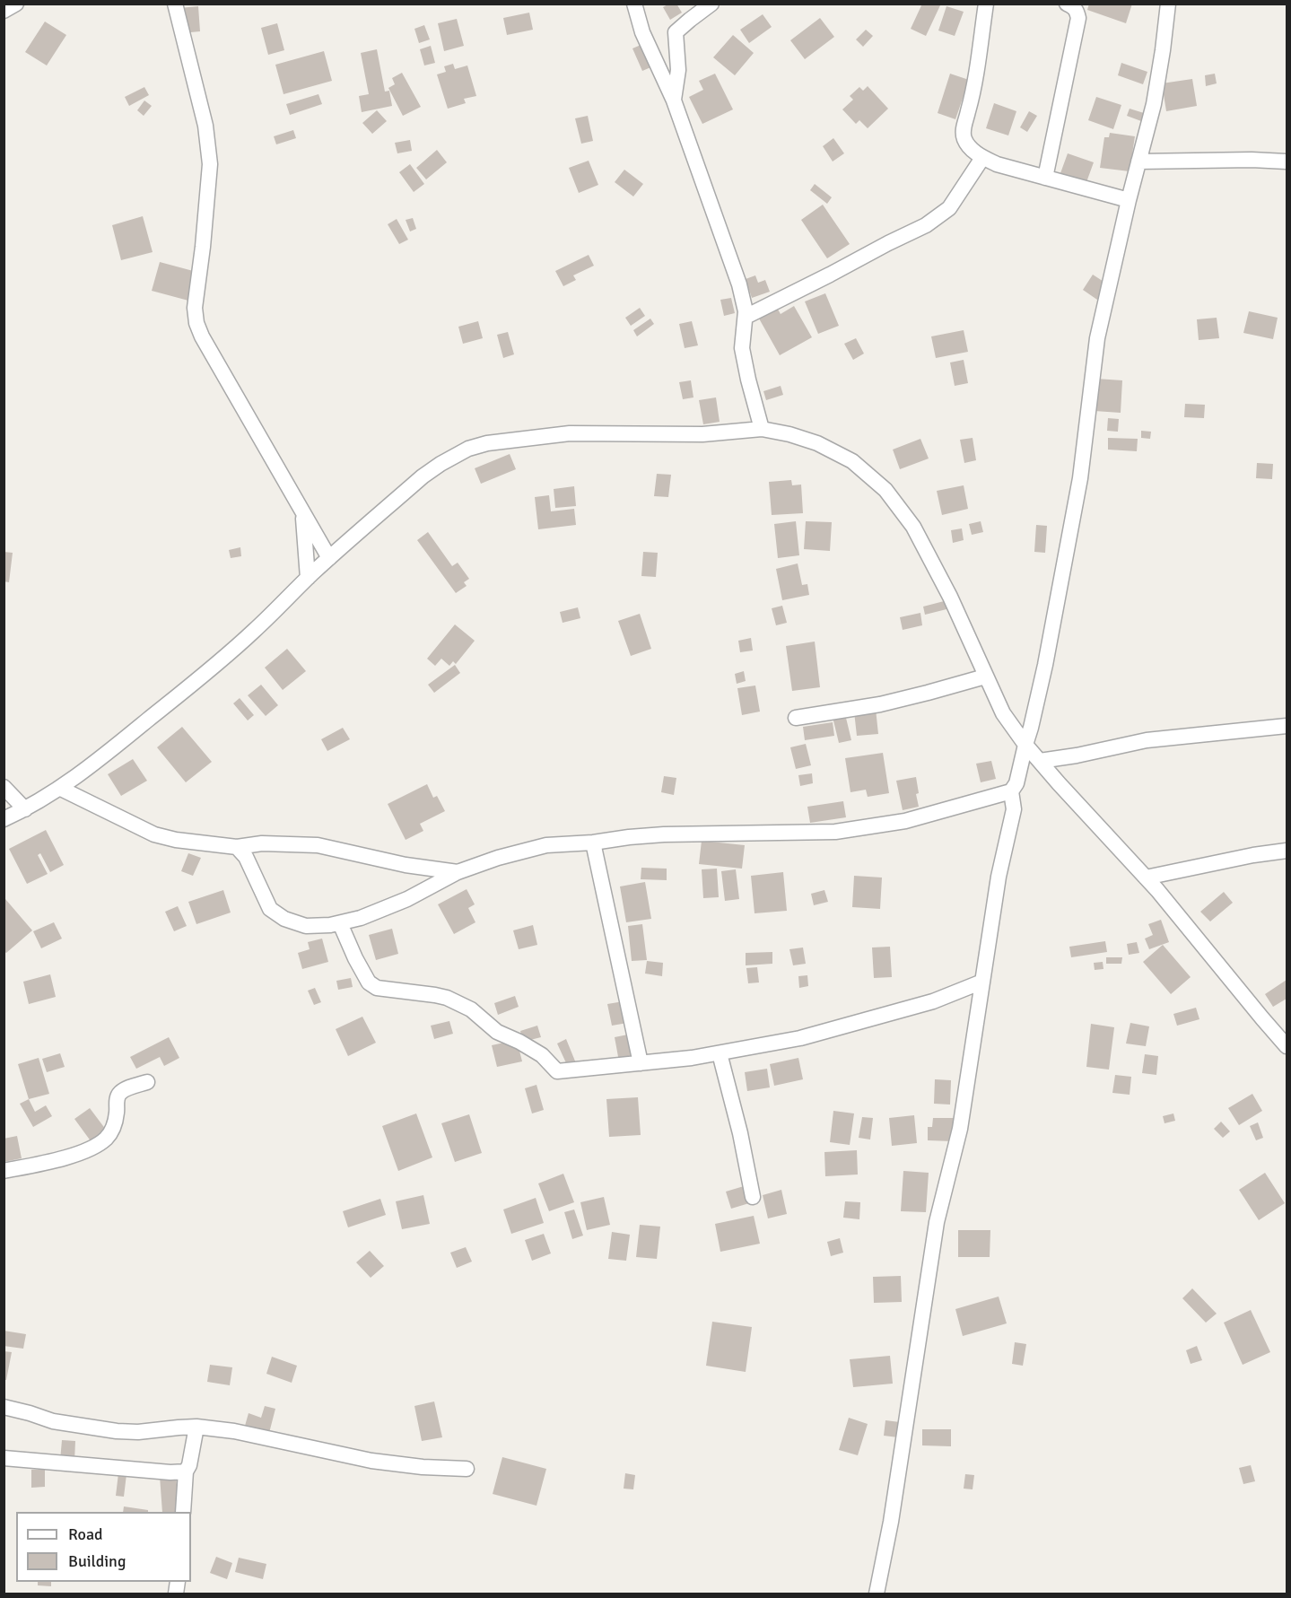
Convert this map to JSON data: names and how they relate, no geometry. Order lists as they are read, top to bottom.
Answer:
{
  "legend": ["Road", "Building"]
}
